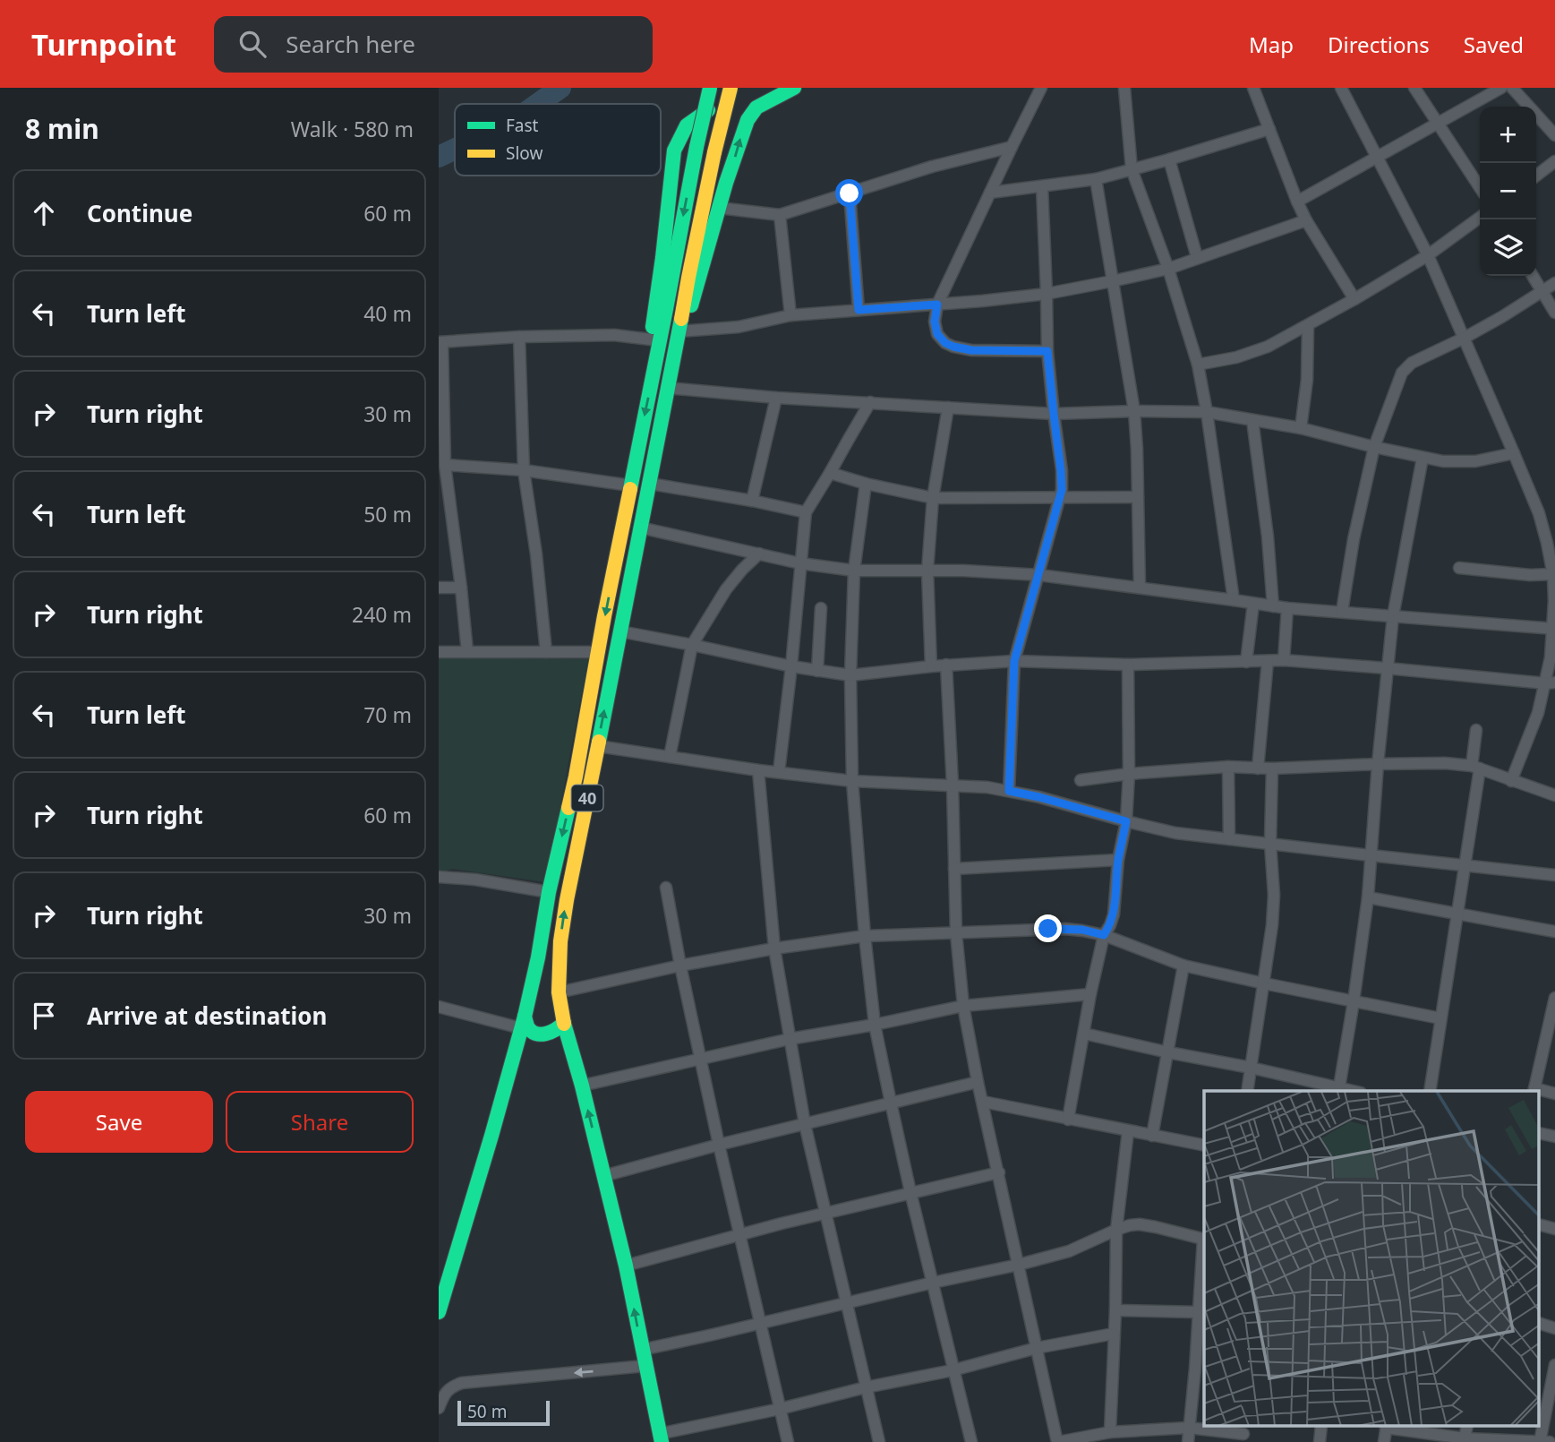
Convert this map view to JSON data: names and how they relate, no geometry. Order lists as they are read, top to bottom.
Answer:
{
  "streets": {
    "main road": ["40"]
  },
  "legend": ["Fast", "Slow"],
  "scale_bar": "50 m",
  "page": {
    "header": "Turnpoint",
    "search": "Search here",
    "nav": ["Map", "Directions", "Saved"],
    "heading": ["8 min", "Walk · 580 m"],
    "map_buttons": ["+", "−"],
    "list": [
      ["Continue", "60 m"],
      ["Turn left", "40 m"],
      ["Turn right", "30 m"],
      ["Turn left", "50 m"],
      ["Turn right", "240 m"],
      ["Turn left", "70 m"],
      ["Turn right", "60 m"],
      ["Turn right", "30 m"],
      "Arrive at destination"
    ],
    "buttons": ["Save", "Share"],
    "scale": "50 m"
  }
}
